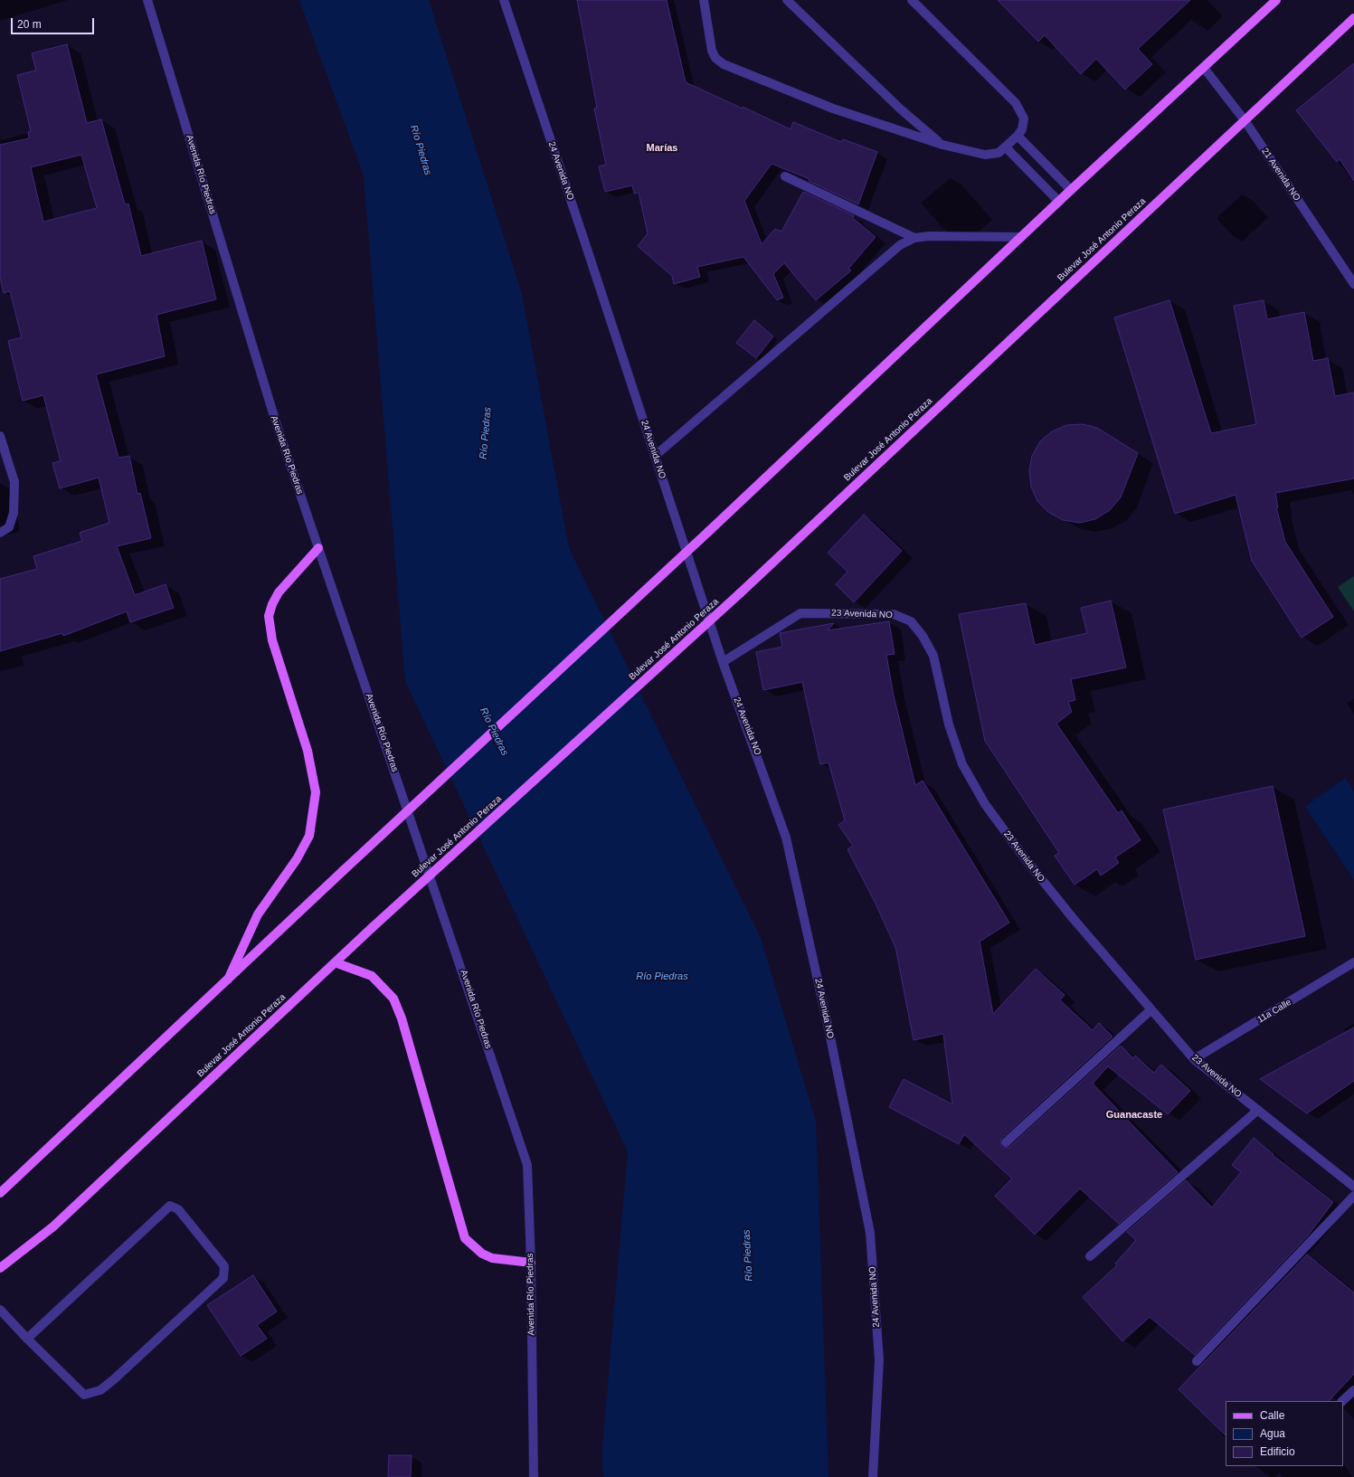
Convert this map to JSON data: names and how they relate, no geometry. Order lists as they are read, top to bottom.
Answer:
{
  "streets": {
    "main road": ["Bulevar José Antonio Peraza"],
    "street": [
      "24 Avenida NO",
      "Avenida Río Piedras",
      "21 Avenida NO",
      "23 Avenida NO",
      "11a Calle"
    ]
  },
  "crossings": [
    ["24 Avenida NO", "23 Avenida NO"],
    ["21 Avenida NO", "Bulevar José Antonio Peraza"],
    ["23 Avenida NO", "11a Calle"]
  ],
  "districts": ["Marías", "Guanacaste"],
  "water": ["Río Piedras"],
  "legend": ["Calle", "Agua", "Edificio"],
  "scale_bar": "20 m"
}
